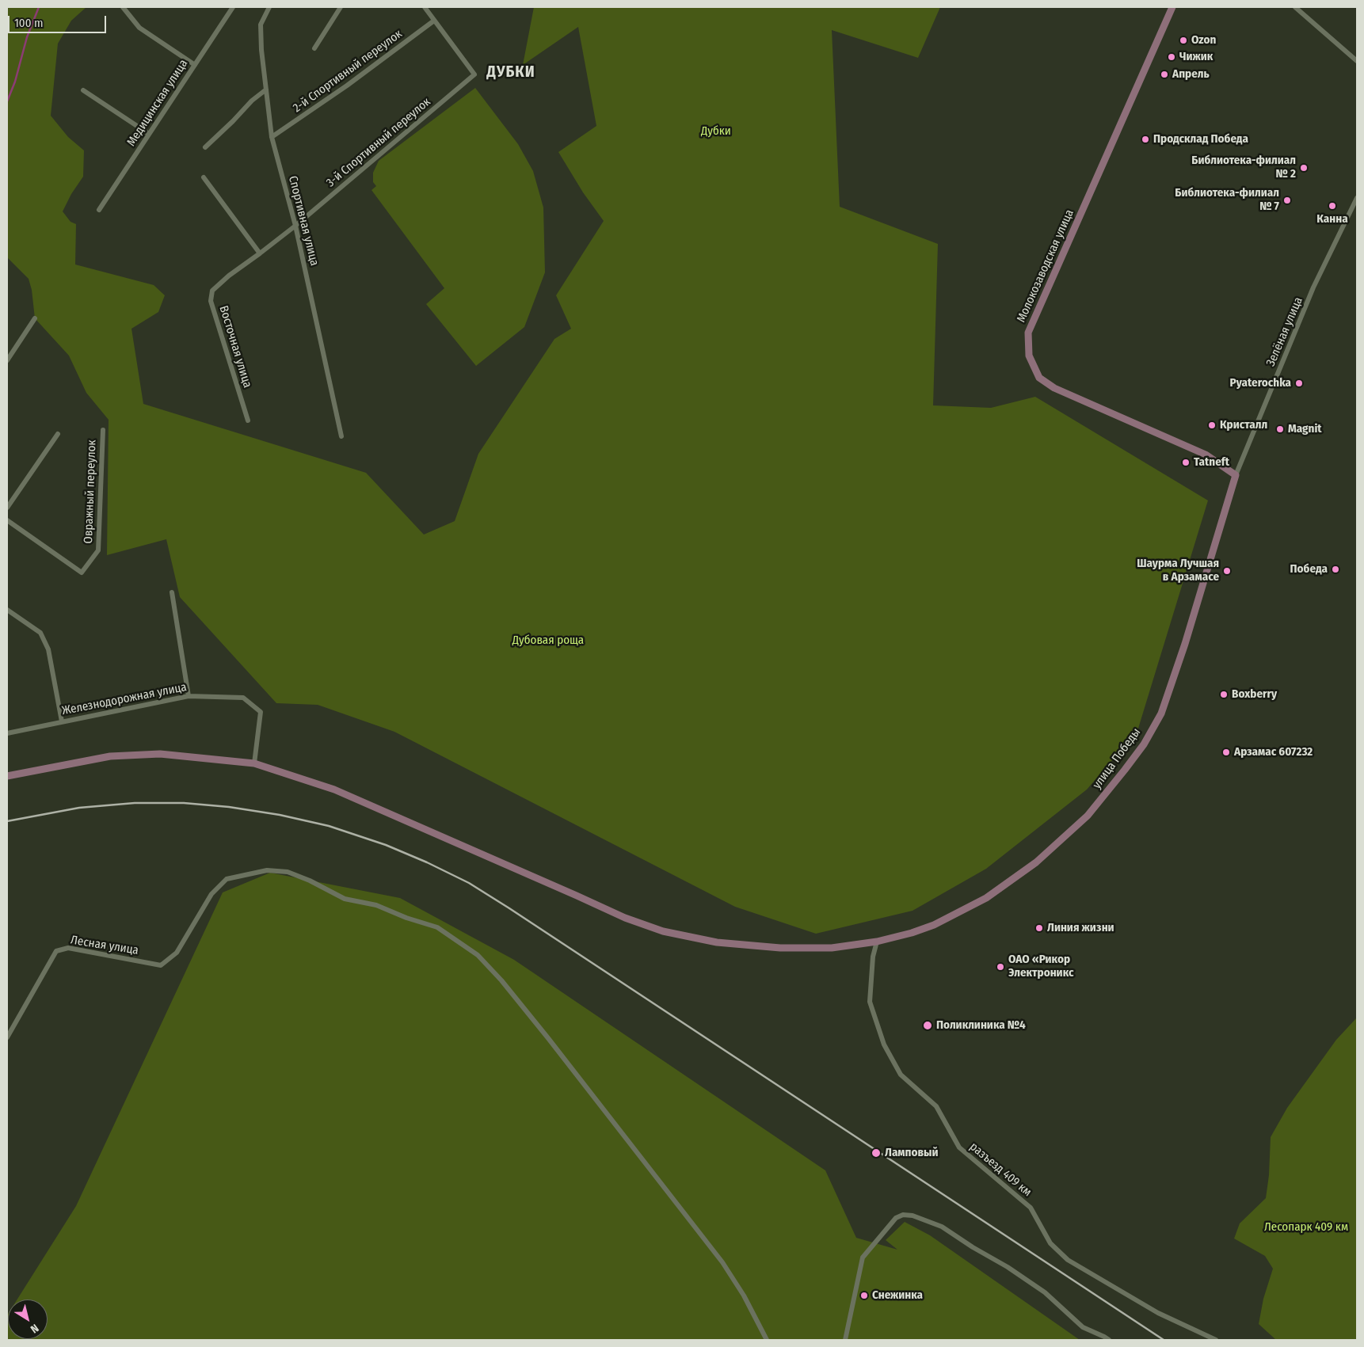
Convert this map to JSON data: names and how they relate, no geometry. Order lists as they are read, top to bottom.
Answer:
{
  "streets": {
    "street": [
      "2-й Спортивный переулок",
      "Медицинская улица",
      "3-й Спортивный переулок",
      "Спортивная улица",
      "Молокозаводская улица",
      "Зелёная улица",
      "Восточная улица",
      "Овражный переулок",
      "Железнодорожная улица",
      "улица Победы",
      "Лесная улица",
      "разъезд 409 км"
    ]
  },
  "crossings": [
    ["2-й Спортивный переулок", "3-й Спортивный переулок"],
    ["2-й Спортивный переулок", "Спортивная улица"],
    ["3-й Спортивный переулок", "Спортивная улица"],
    ["3-й Спортивный переулок", "Восточная улица"],
    ["Спортивная улица", "Восточная улица"],
    ["Молокозаводская улица", "Зелёная улица"],
    ["Молокозаводская улица", "улица Победы"],
    ["Зелёная улица", "улица Победы"],
    ["Железнодорожная улица", "улица Победы"],
    ["улица Победы", "разъезд 409 км"]
  ],
  "districts": ["ДУБКИ"],
  "parks": ["Дубки", "Дубовая роща", "Лесопарк 409 км"],
  "places": [
    "Ozon",
    "Чижик",
    "Апрель",
    "Продсклад Победа",
    "Библиотека-филиал № 2",
    "Библиотека-филиал № 7",
    "Канна",
    "Pyaterochka",
    "Кристалл",
    "Magnit",
    "Tatneft",
    "Победа",
    "Шаурма Лучшая в Арзамасе",
    "Boxberry",
    "Арзамас 607232",
    "Линия жизни",
    "ОАО «Рикор Электроникс",
    "Поликлиника №4",
    "Ламповый",
    "Снежинка"
  ],
  "scale_bar": "100 m",
  "north": "bottom right"
}
